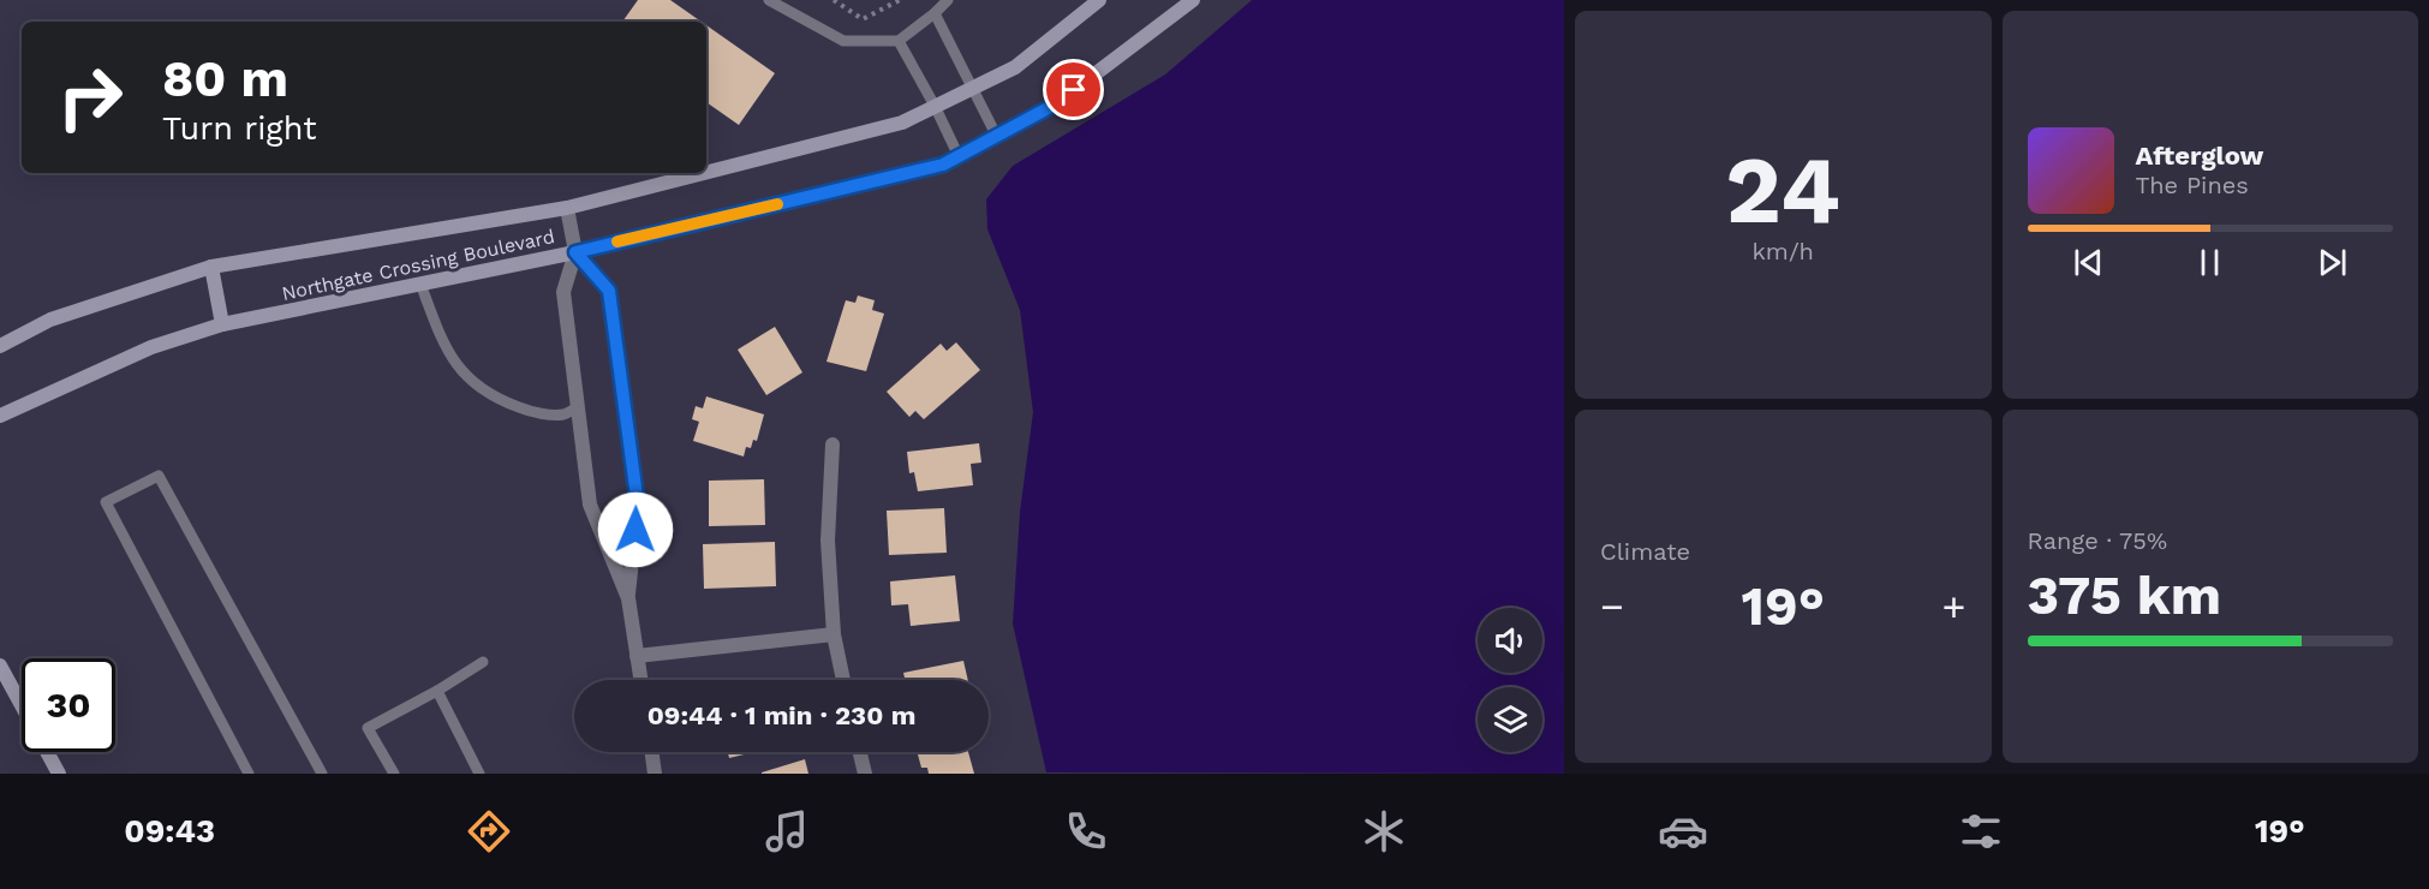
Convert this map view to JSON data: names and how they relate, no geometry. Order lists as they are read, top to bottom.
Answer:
{
  "streets": {
    "street": ["Northgate Crossing Boulevard"]
  },
  "page": {
    "tile": [
      ["24", "km/h"],
      "Climate",
      ["Range · 75%", "375 km"]
    ],
    "turn": ["80 m", "Turn right"],
    "song": ["Afterglow", "The Pines"],
    "heat": ["−", "19°", "+"],
    "limit": "30",
    "trip": "09:44 · 1 min · 230 m",
    "tabs": ["09:43", "19°"]
  }
}
